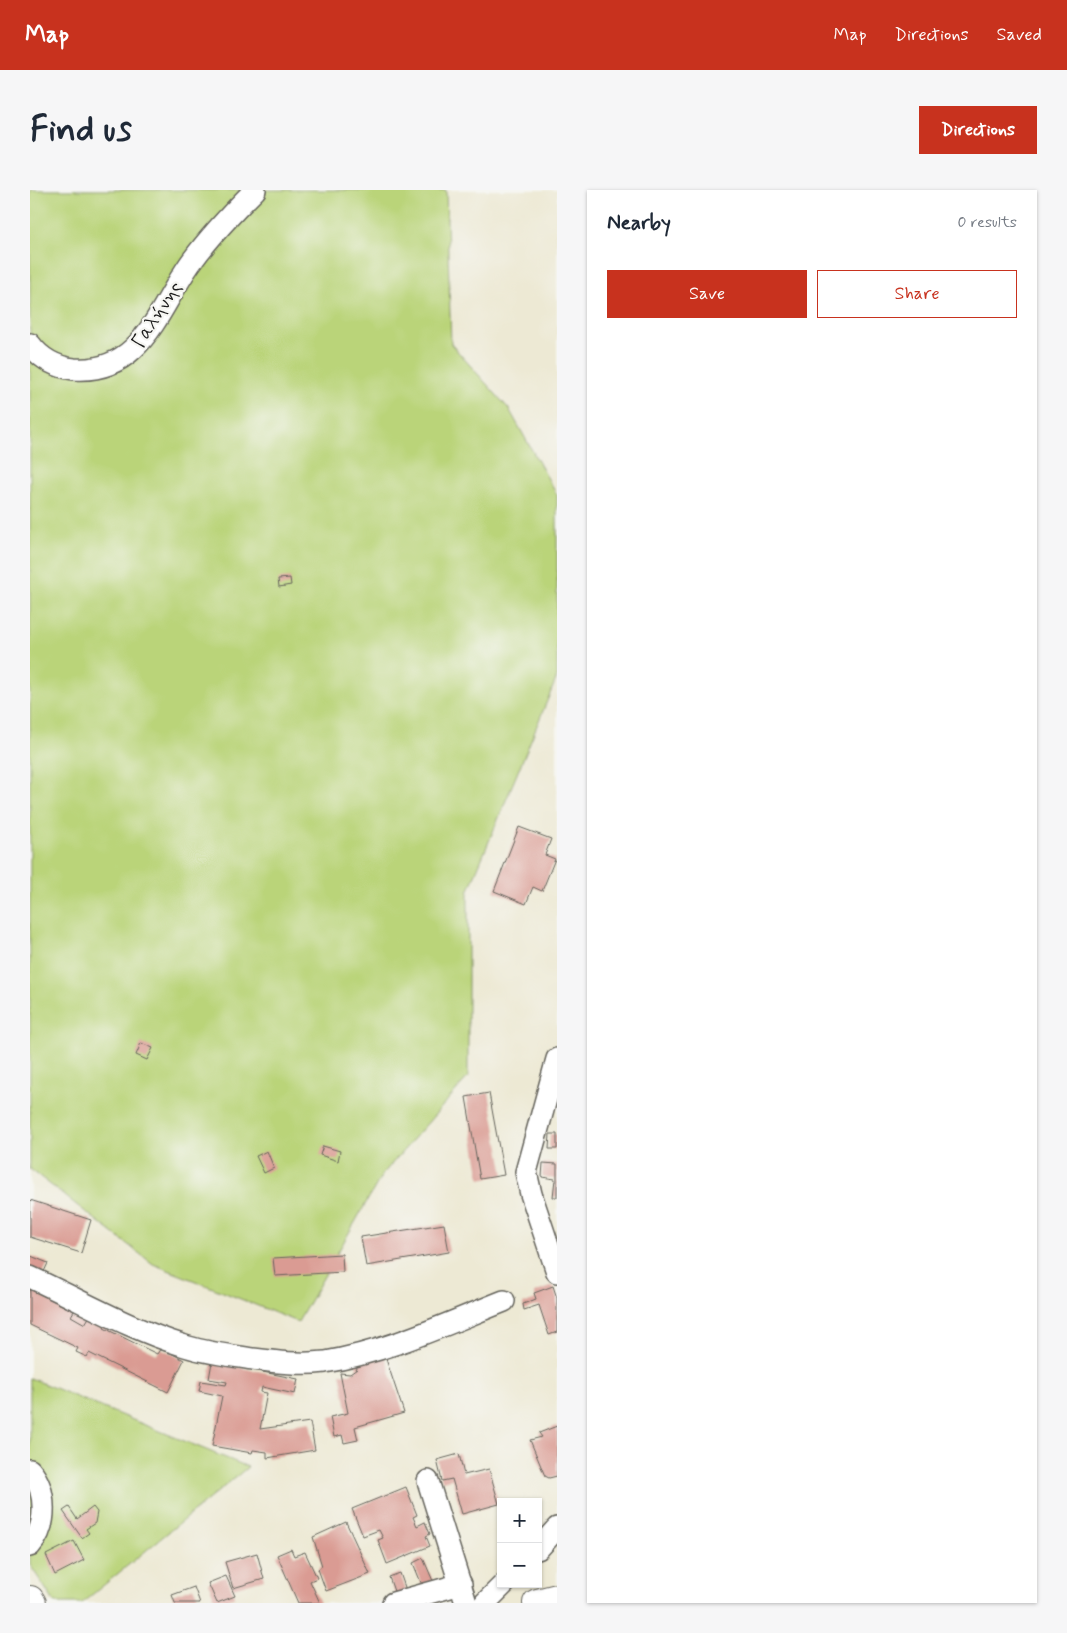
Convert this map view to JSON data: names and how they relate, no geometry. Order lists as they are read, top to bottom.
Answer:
{
  "streets": {
    "street": ["Γαλήνης"]
  },
  "page": {
    "header": "Map",
    "nav": ["Map", "Directions", "Saved"],
    "buttons": [
      "Directions",
      ["Save", "Share"]
    ],
    "title": "Find us",
    "heading": ["Nearby", "0 results"],
    "map_buttons": ["+", "−"]
  }
}
